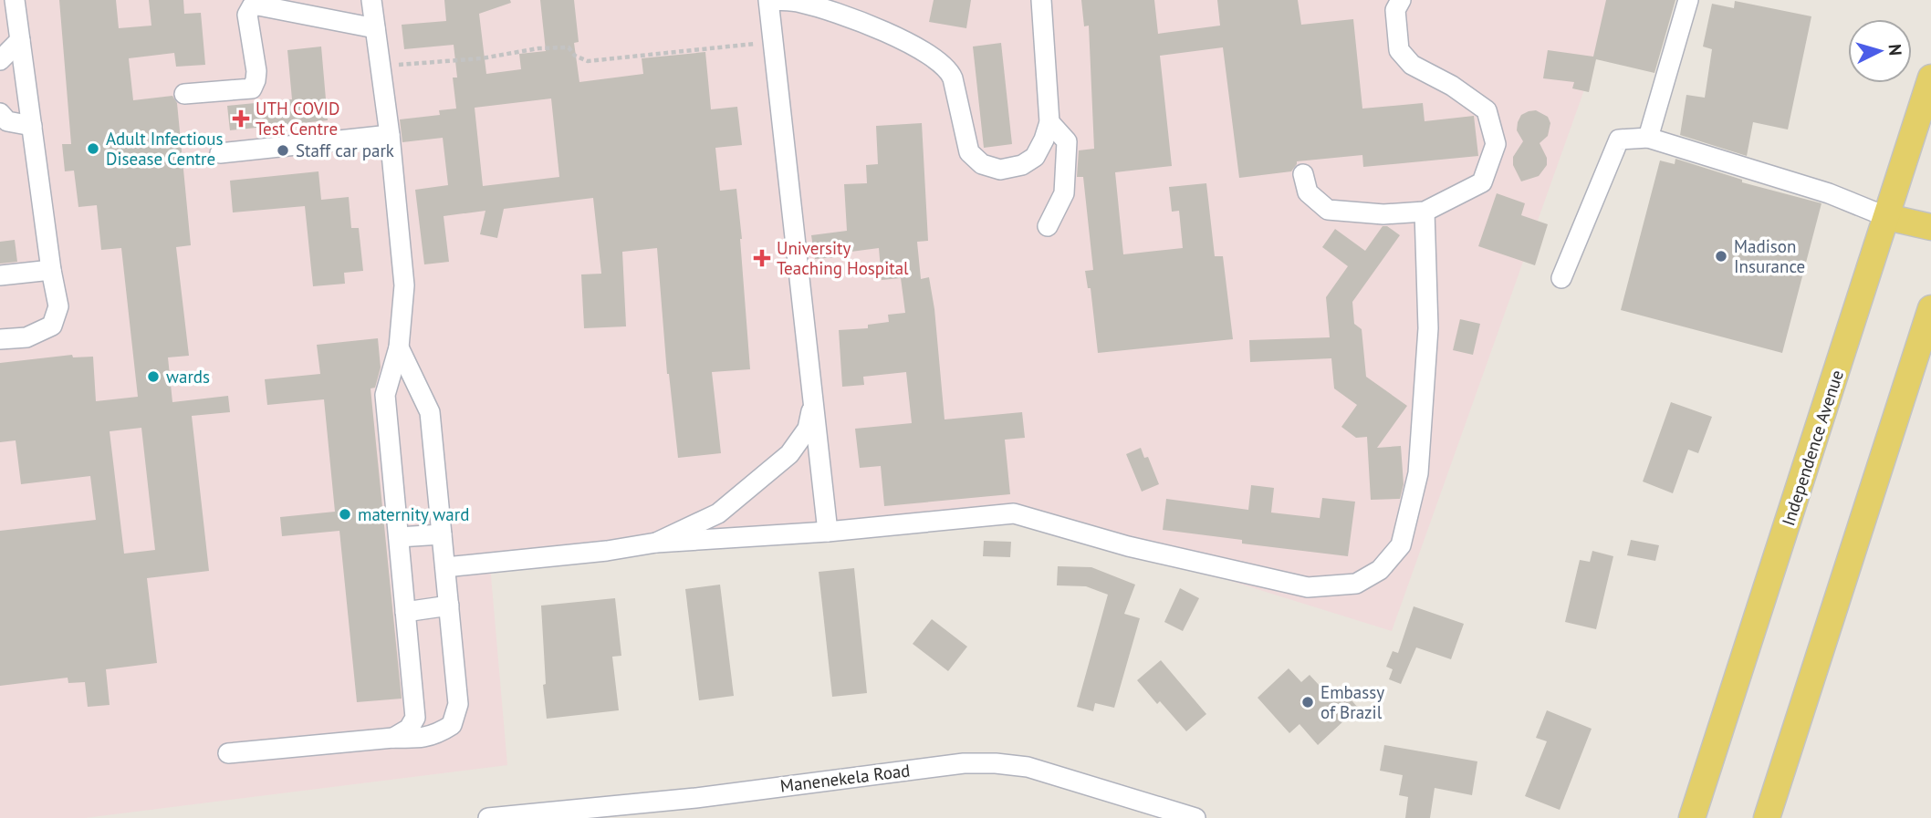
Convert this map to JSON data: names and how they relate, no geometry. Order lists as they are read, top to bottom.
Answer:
{
  "streets": {
    "main road": ["Independence Avenue"],
    "street": ["Manenekela Road"]
  },
  "places": {
    "health": ["UTH COVID Test Centre", "University Teaching Hospital"],
    "other": [
      "Adult Infectious Disease Centre",
      "Staff car park",
      "Madison Insurance",
      "wards",
      "maternity ward",
      "Embassy of Brazil"
    ]
  },
  "north": "right"
}
